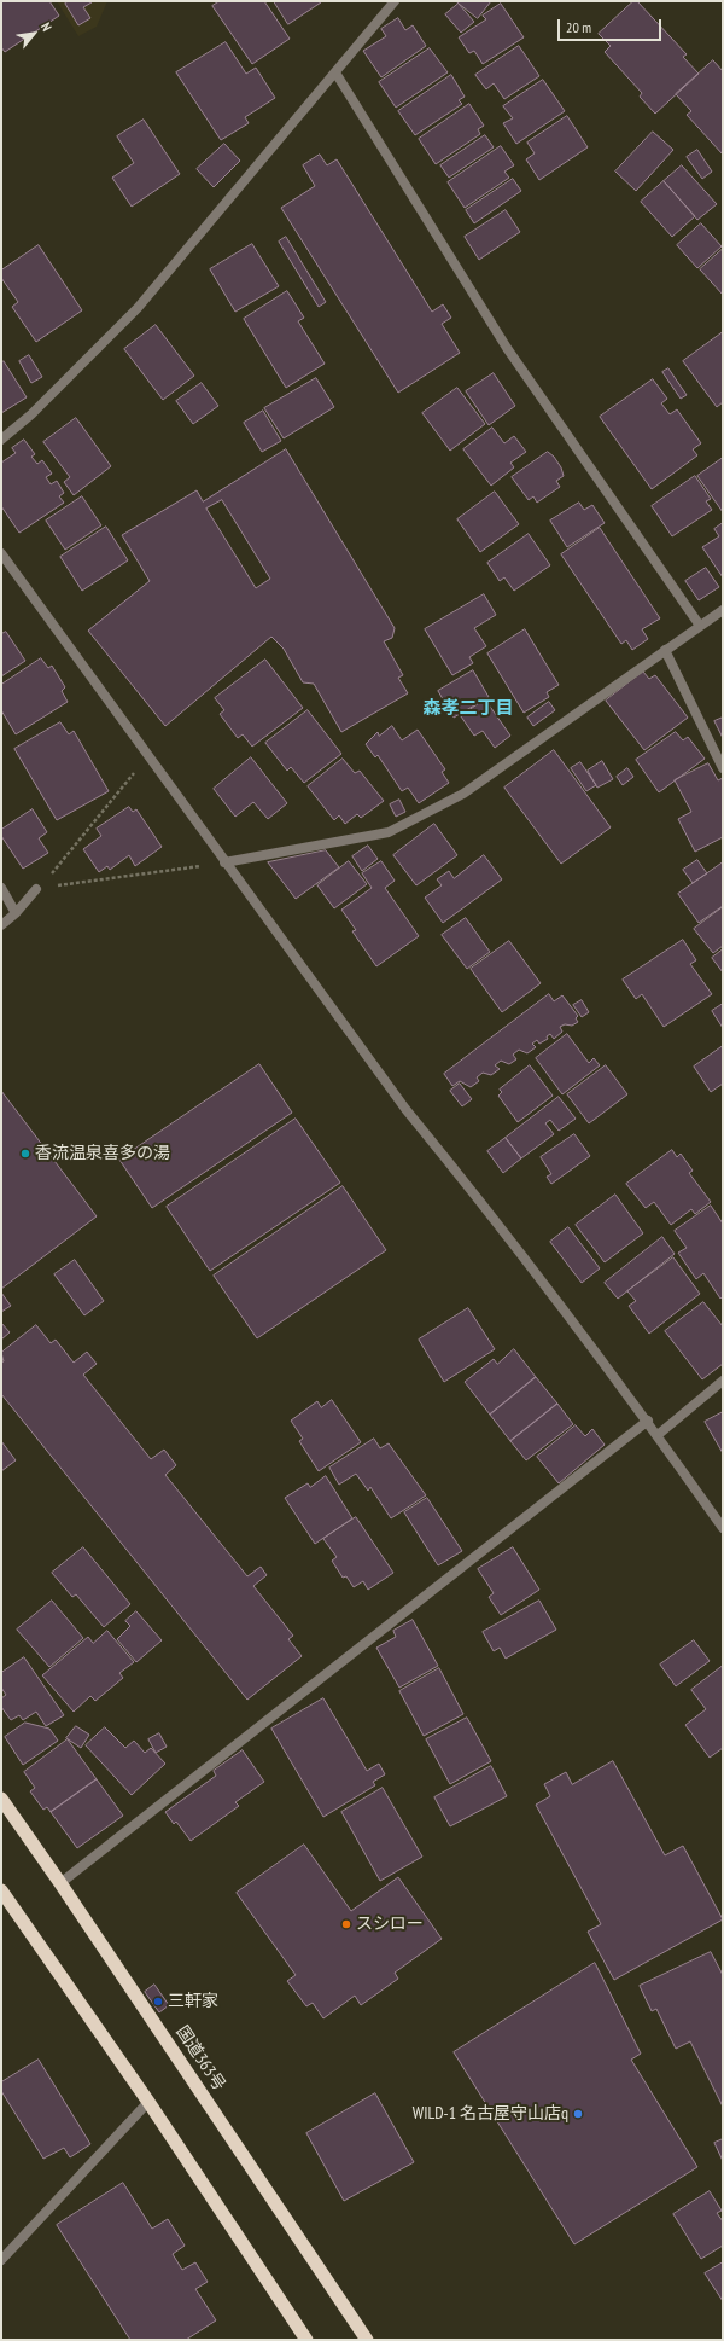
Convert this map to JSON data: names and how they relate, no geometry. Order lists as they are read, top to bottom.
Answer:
{
  "streets": {
    "highway": ["国道363号"]
  },
  "districts": ["森孝二丁目"],
  "places": [
    "香流温泉喜多の湯",
    "スシロー",
    "三軒家",
    "WILD-1 名古屋守山店q"
  ],
  "scale_bar": "20 m",
  "north": "top right"
}
